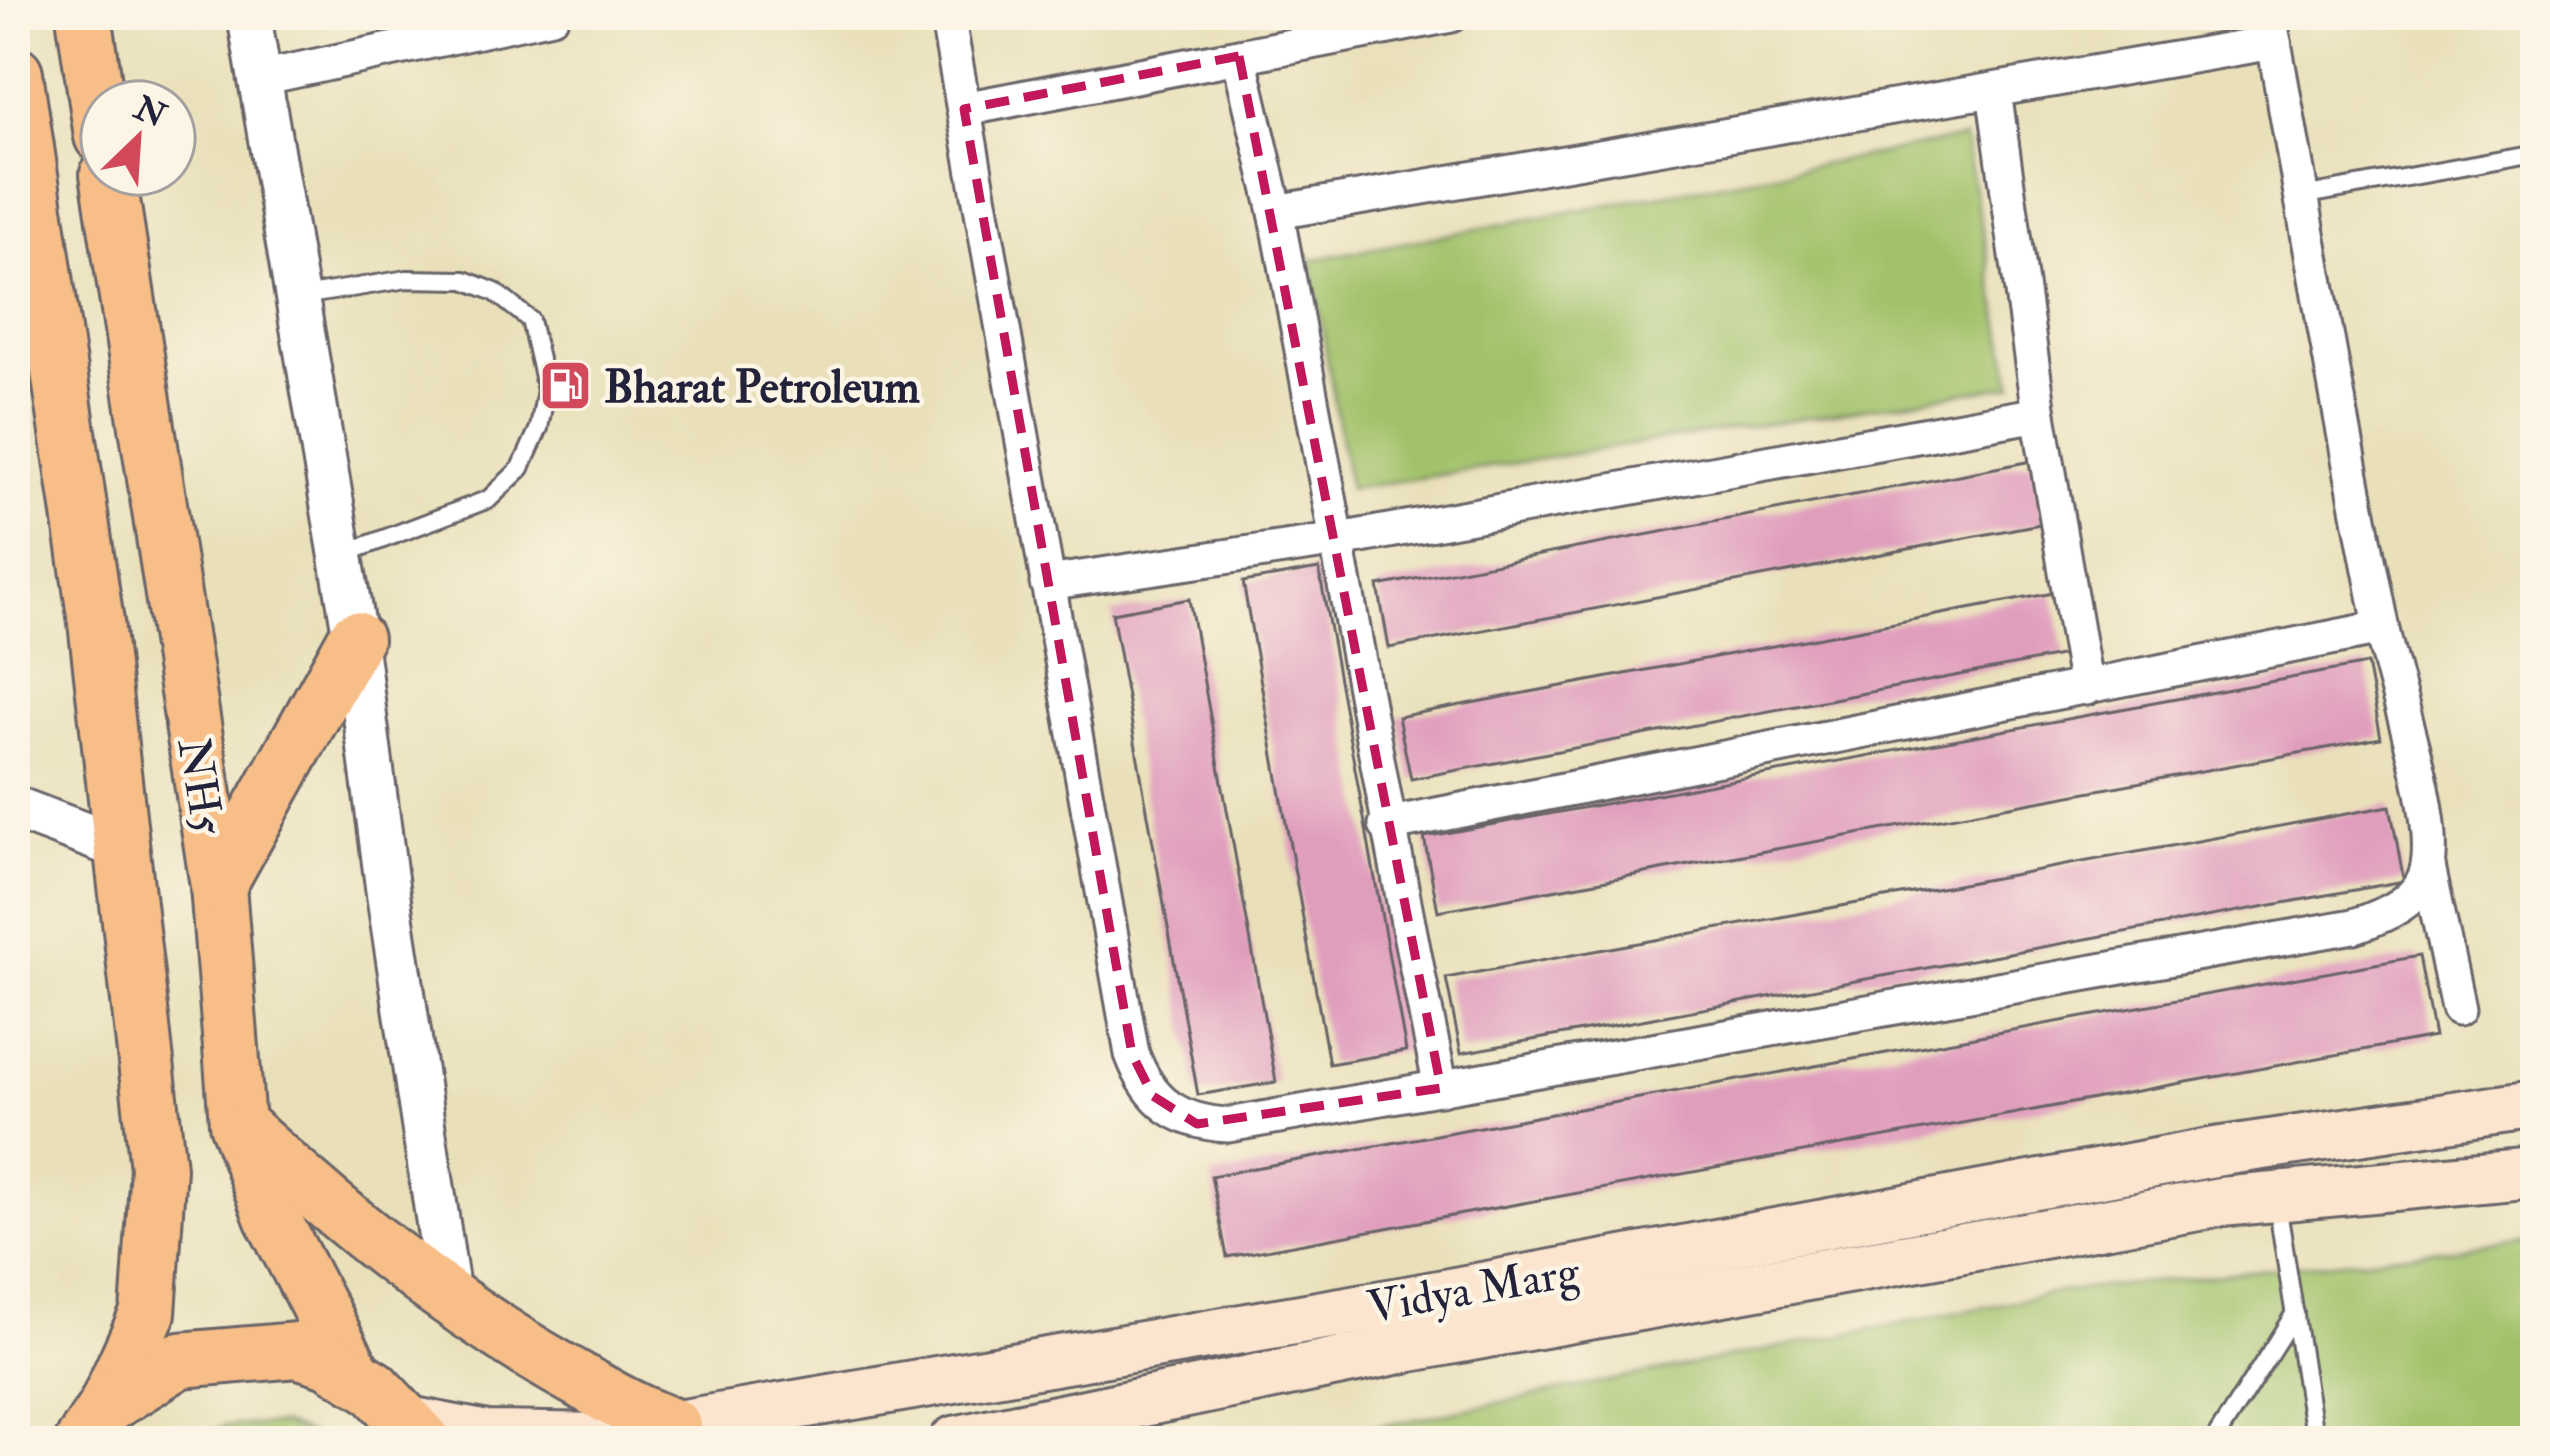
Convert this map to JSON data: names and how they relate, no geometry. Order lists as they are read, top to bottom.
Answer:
{
  "streets": {
    "highway": ["NH5"],
    "main road": ["Vidya Marg"]
  },
  "crossings": [
    ["NH5", "Vidya Marg"]
  ],
  "places": {
    "fuel station": ["Bharat Petroleum"]
  },
  "north": "top right"
}
